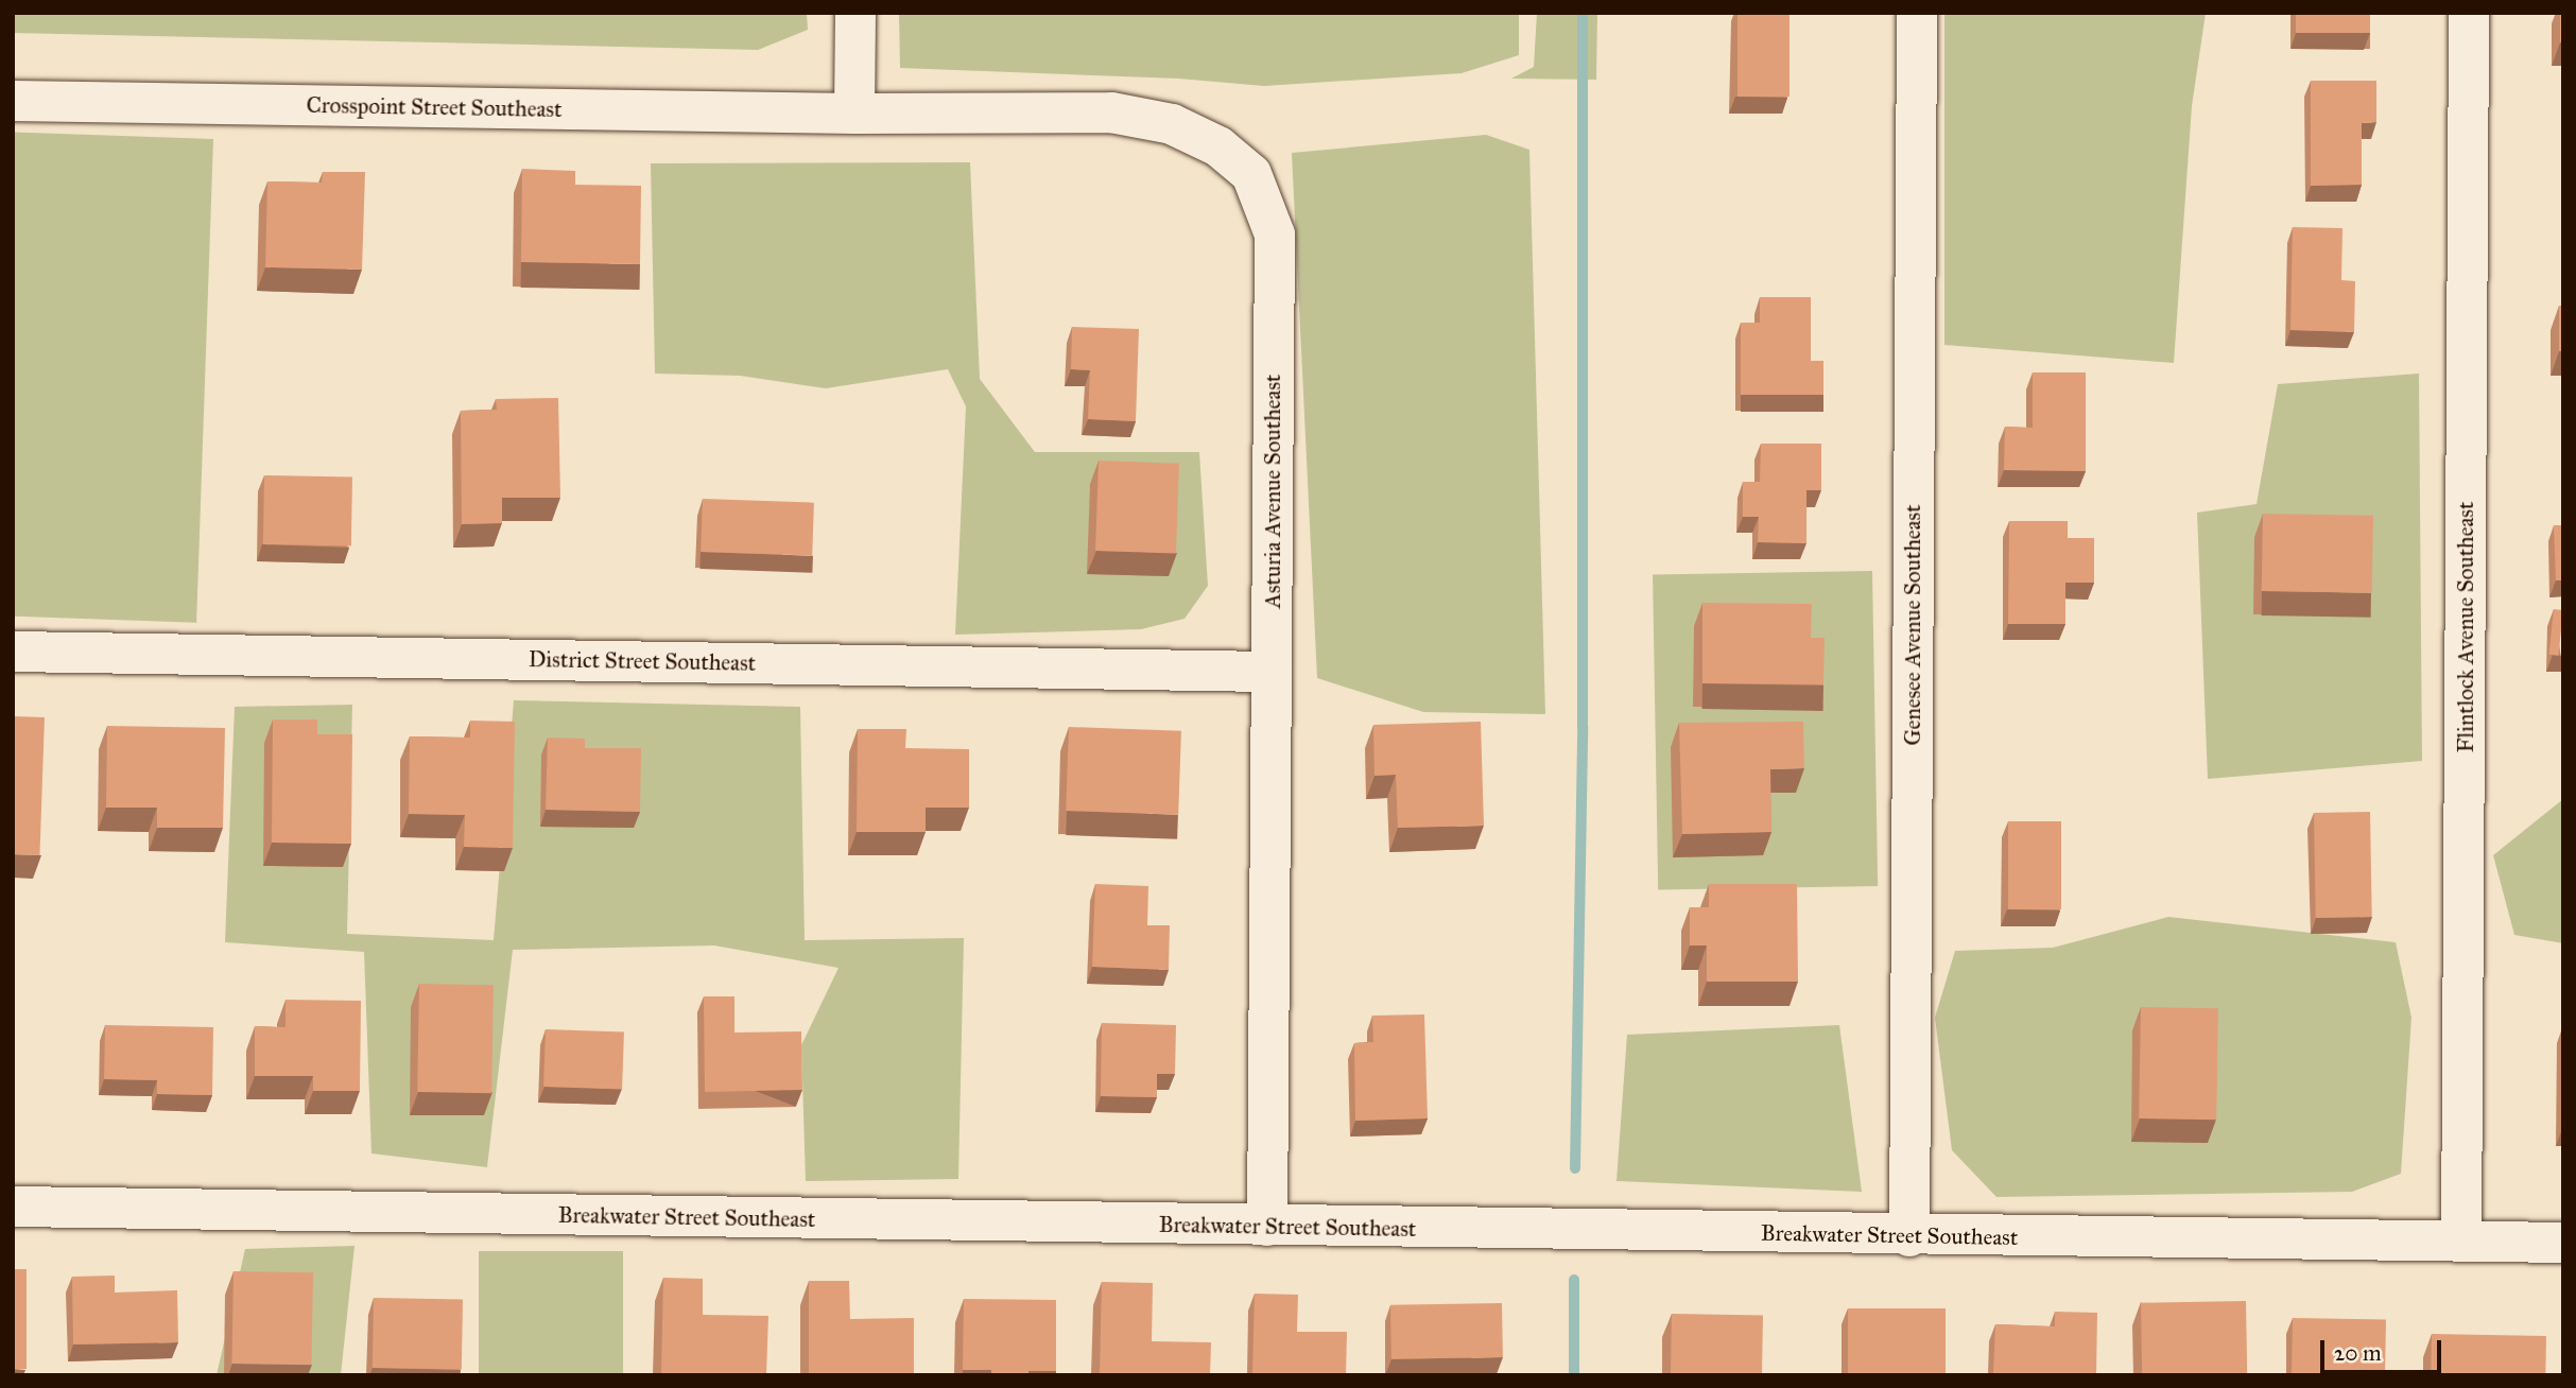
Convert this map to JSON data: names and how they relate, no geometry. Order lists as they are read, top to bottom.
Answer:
{
  "streets": {
    "street": [
      "Crosspoint Street Southeast",
      "Asturia Avenue Southeast",
      "Genesee Avenue Southeast",
      "Flintlock Avenue Southeast",
      "District Street Southeast",
      "Breakwater Street Southeast"
    ]
  },
  "crossings": [
    ["Crosspoint Street Southeast", "Asturia Avenue Southeast"],
    ["Asturia Avenue Southeast", "District Street Southeast"],
    ["Asturia Avenue Southeast", "Breakwater Street Southeast"],
    ["Genesee Avenue Southeast", "Breakwater Street Southeast"],
    ["Flintlock Avenue Southeast", "Breakwater Street Southeast"]
  ],
  "scale_bar": "20 m"
}
